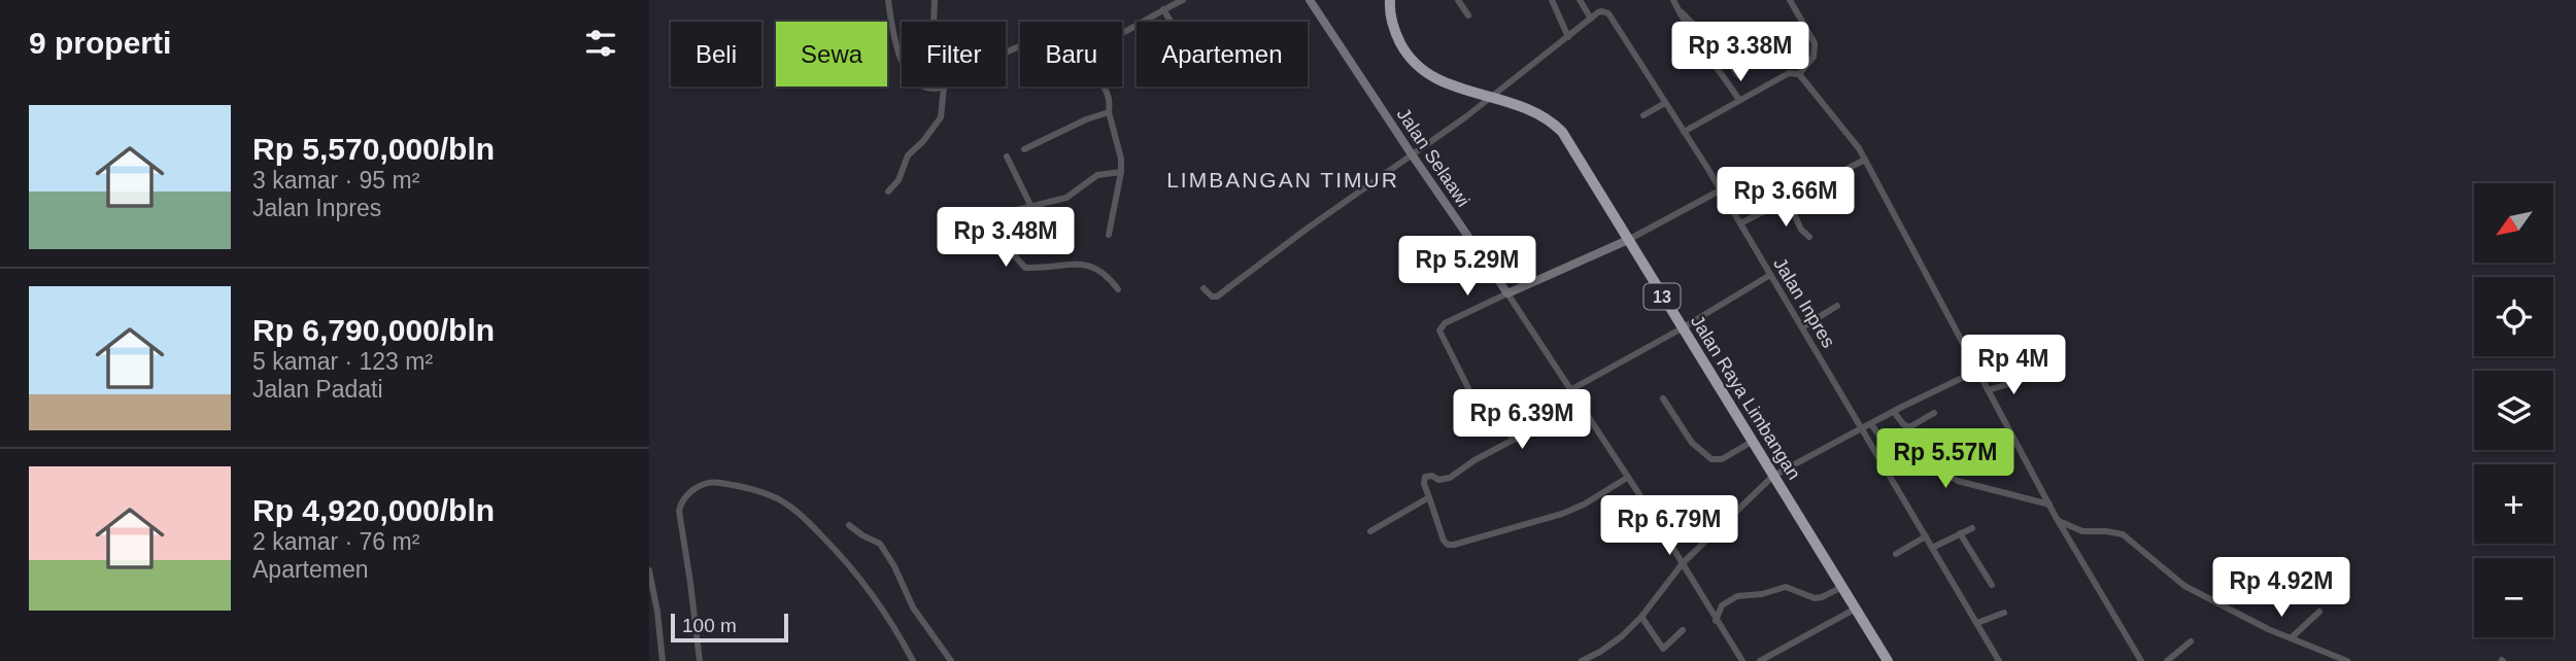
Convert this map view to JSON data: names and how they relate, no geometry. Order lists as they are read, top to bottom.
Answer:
{
  "streets": {
    "highway": ["13", "Jalan Raya Limbangan"],
    "street": ["Jalan Selaawi", "Jalan Inpres"]
  },
  "districts": ["LIMBANGAN TIMUR"],
  "scale_bar": "100 m",
  "north": "bottom left",
  "page": {
    "heading": "9 properti",
    "price": [
      "Rp 3.38M",
      "Rp 3.66M",
      "Rp 3.48M",
      "Rp 5.29M",
      "Rp 4M",
      "Rp 6.39M",
      "Rp 5.57M",
      "Rp 6.79M",
      "Rp 4.92M"
    ],
    "chip": [
      "Beli",
      "Sewa",
      "Filter",
      "Baru",
      "Apartemen"
    ],
    "list": [
      {
        "name": "Rp 5,570,000/bln",
        "note": "3 kamar · 95 m² · Jalan Inpres"
      },
      {
        "name": "Rp 6,790,000/bln",
        "note": "5 kamar · 123 m² · Jalan Padati"
      },
      {
        "name": "Rp 4,920,000/bln",
        "note": "2 kamar · 76 m² · Apartemen"
      }
    ],
    "map_buttons": ["+", "−"],
    "scale": "100 m"
  }
}
